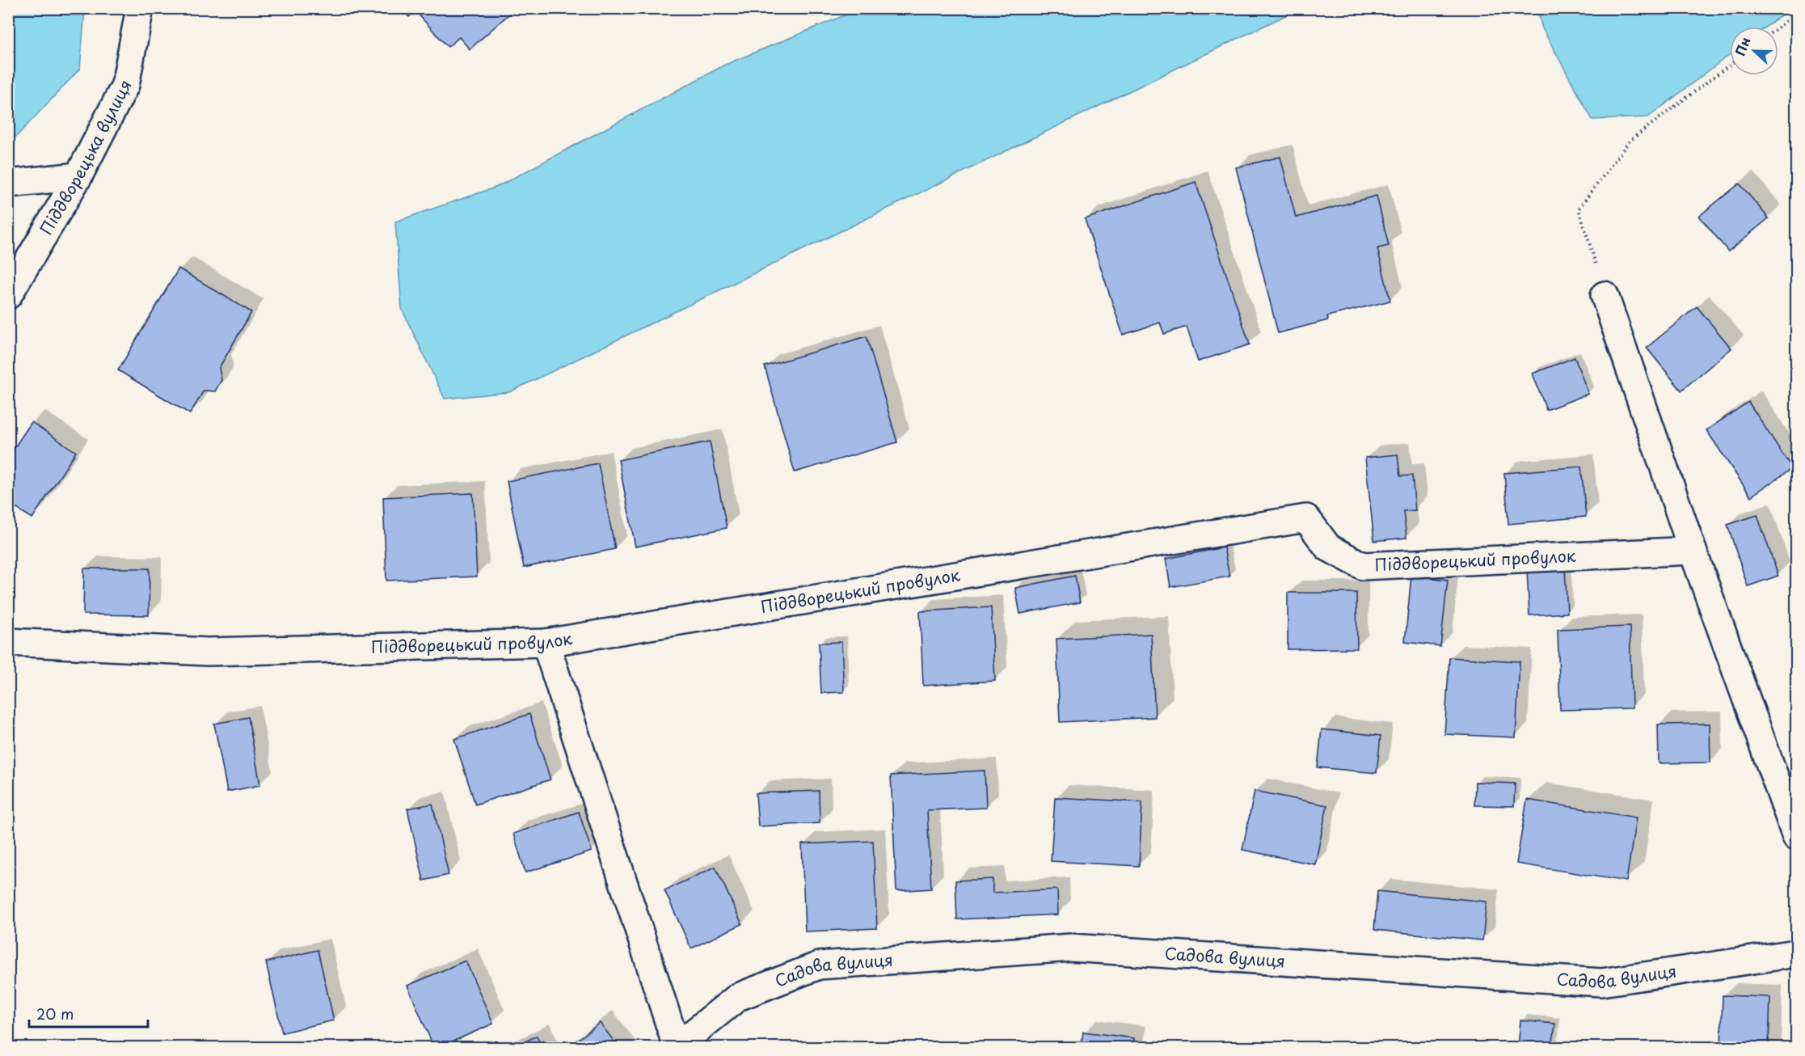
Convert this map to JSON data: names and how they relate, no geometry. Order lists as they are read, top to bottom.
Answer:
{
  "streets": {
    "street": ["Піддворецька вулиця", "Піддворецький провулок", "Садова вулиця"]
  },
  "scale_bar": "20 m",
  "north": "left"
}
